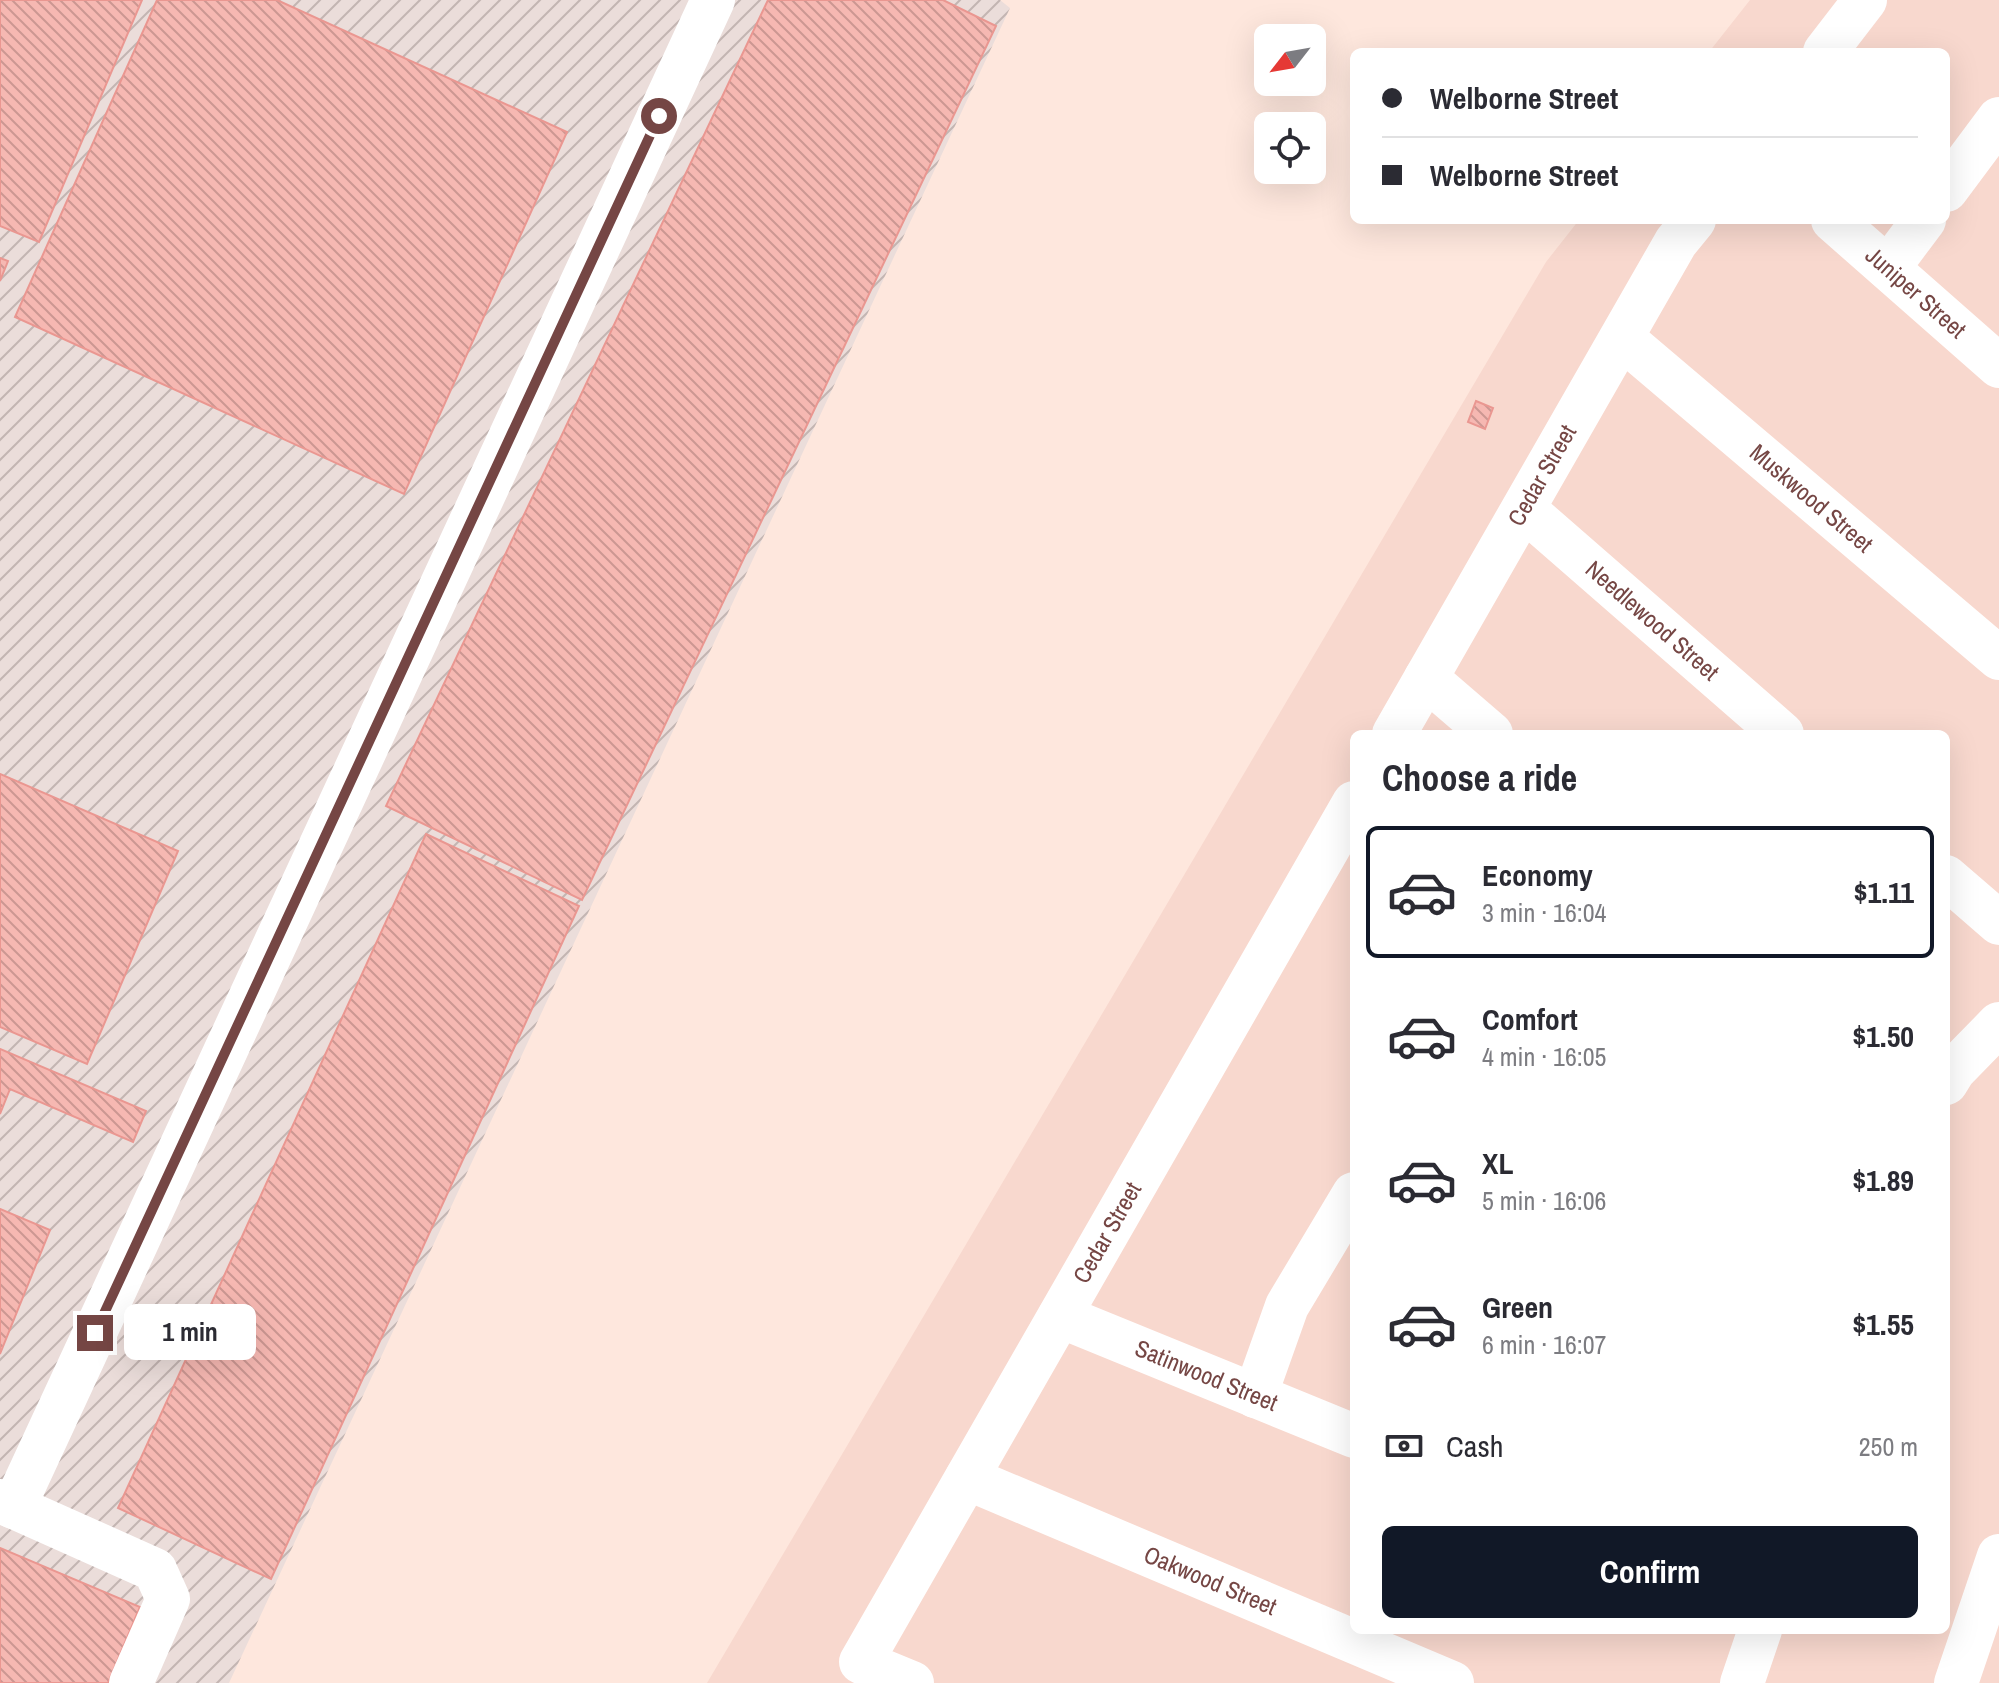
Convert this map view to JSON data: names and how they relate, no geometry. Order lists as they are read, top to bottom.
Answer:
{
  "streets": {
    "street": [
      "Juniper Street",
      "Cedar Street",
      "Muskwood Street",
      "Needlewood Street",
      "Satinwood Street",
      "Oakwood Street"
    ]
  },
  "crossings": [
    ["Cedar Street", "Muskwood Street"],
    ["Cedar Street", "Needlewood Street"],
    ["Cedar Street", "Satinwood Street"],
    ["Cedar Street", "Oakwood Street"]
  ],
  "north": "bottom left",
  "page": {
    "banner": ["Welborne Street", "Welborne Street"],
    "heading": "Choose a ride",
    "list": [
      {
        "name": "Economy",
        "note": "3 min · 16:04",
        "value": "$1.11"
      },
      {
        "name": "Comfort",
        "note": "4 min · 16:05",
        "value": "$1.50"
      },
      {
        "name": "XL",
        "note": "5 min · 16:06",
        "value": "$1.89"
      },
      {
        "name": "Green",
        "note": "6 min · 16:07",
        "value": "$1.55"
      }
    ],
    "bubble": "1 min",
    "pay": ["Cash", "250 m"],
    "buttons": "Confirm"
  }
}
